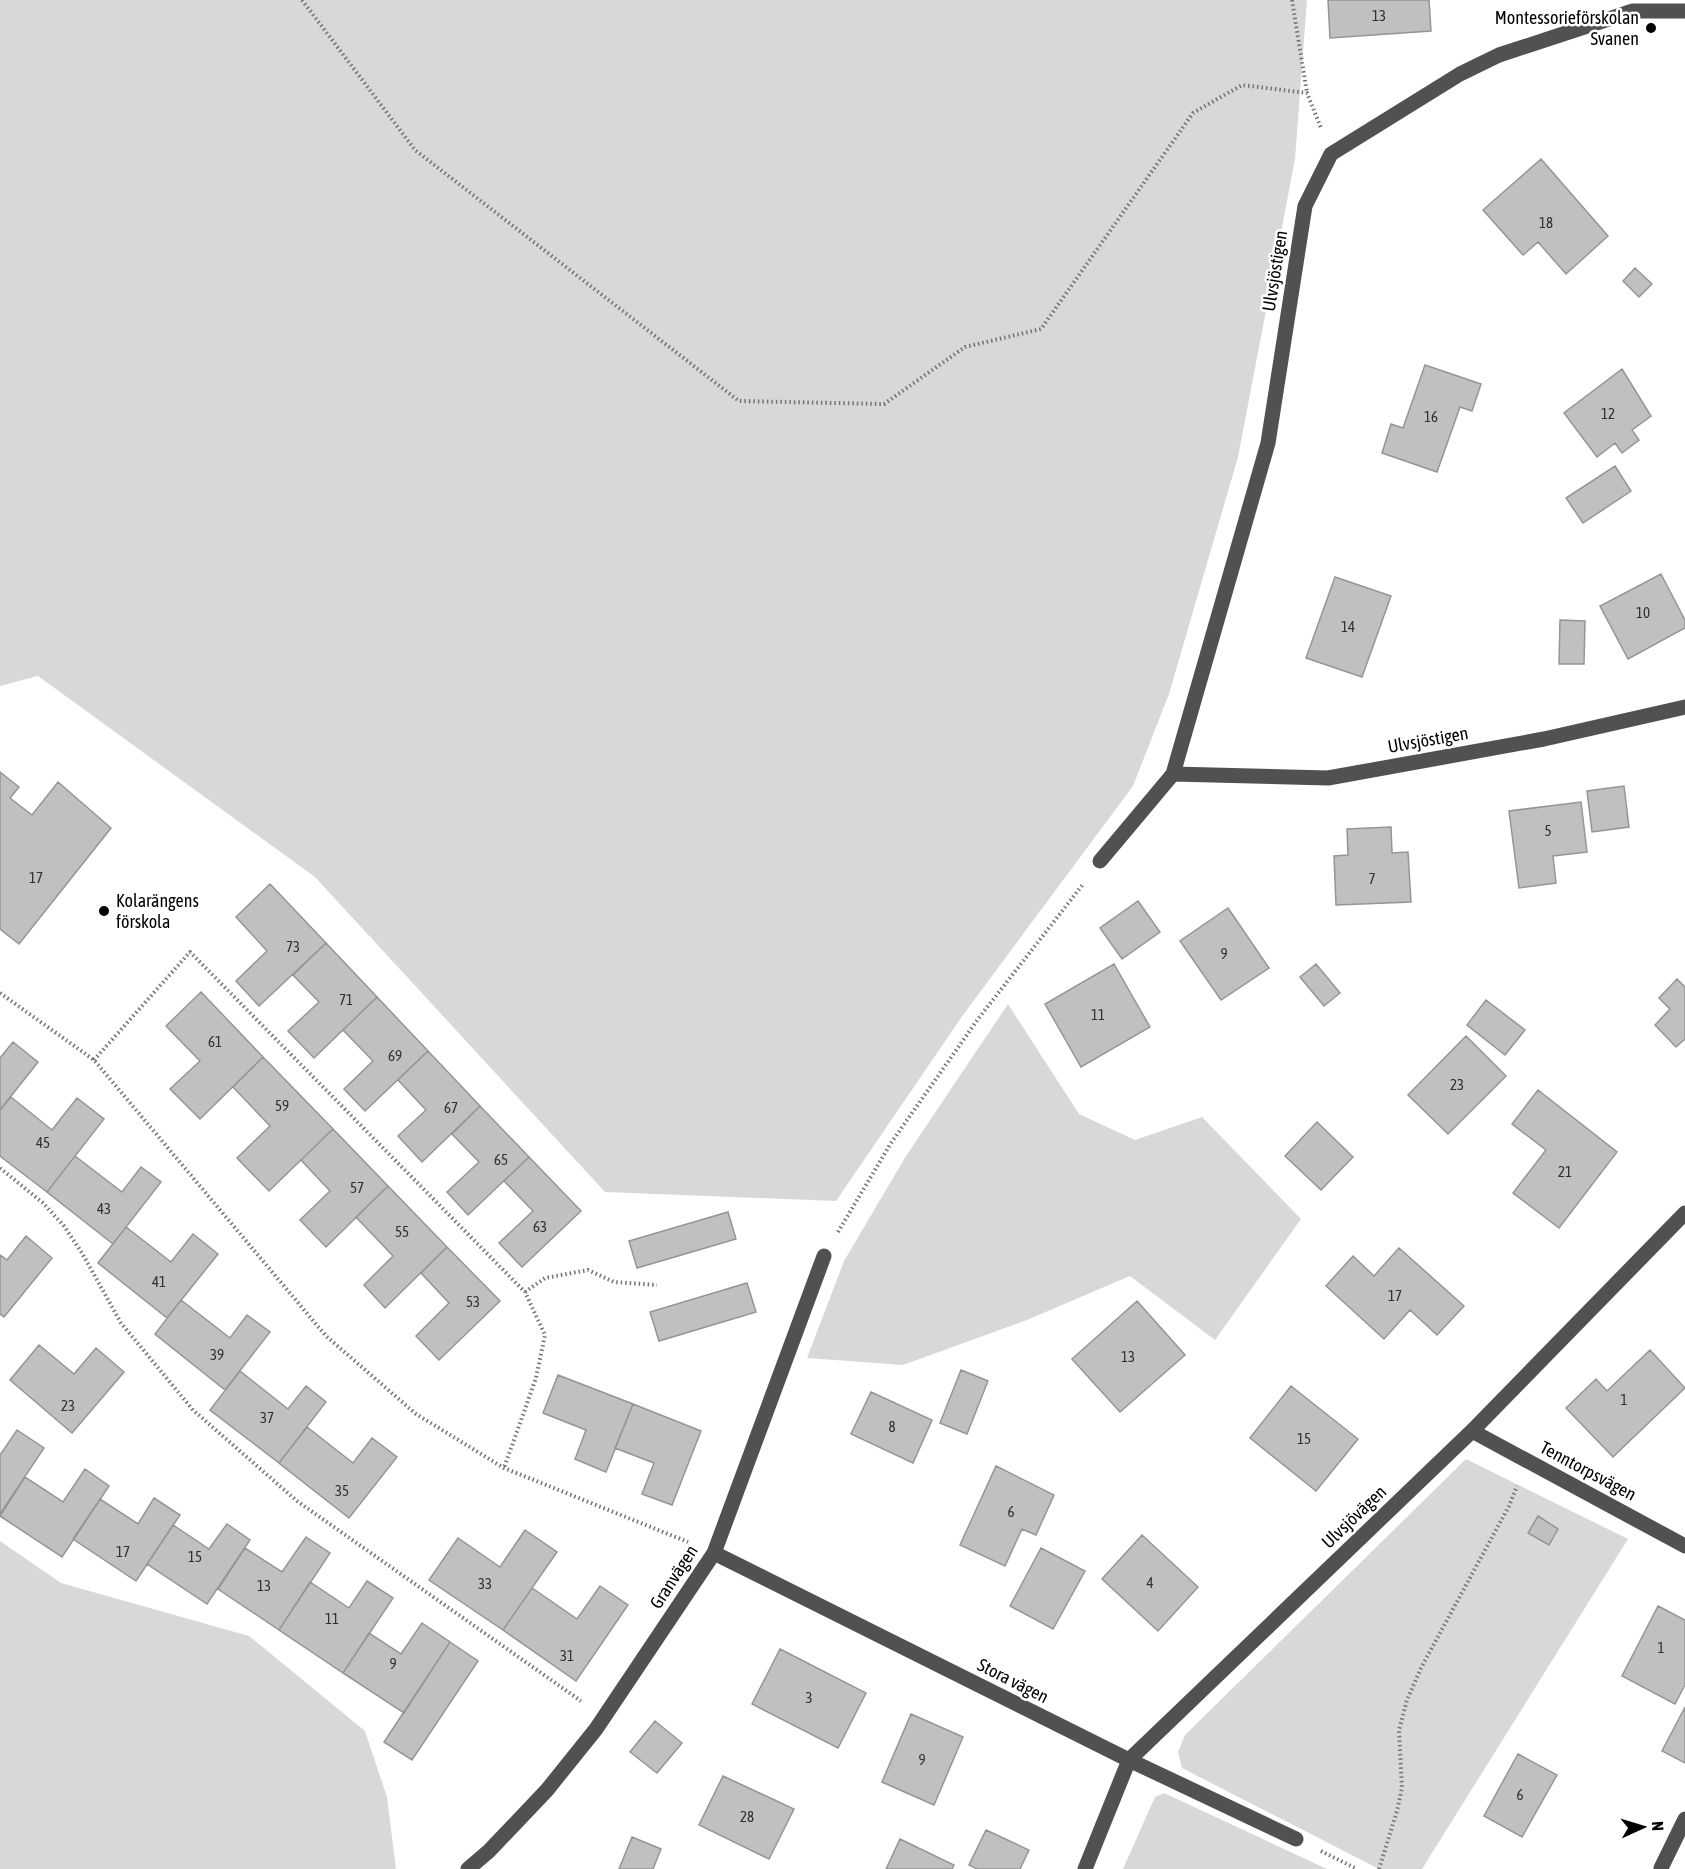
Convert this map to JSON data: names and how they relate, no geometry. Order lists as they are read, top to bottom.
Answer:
{
  "streets": {
    "street": [
      "Ulvsjöstigen",
      "Tenntorpsvägen",
      "Ulvsjövägen",
      "Granvägen",
      "Stora vägen"
    ]
  },
  "crossings": [
    ["Tenntorpsvägen", "Ulvsjövägen"],
    ["Ulvsjövägen", "Stora vägen"],
    ["Granvägen", "Stora vägen"]
  ],
  "places": ["Montessorieförskolan Svanen", "Kolarängens förskola"],
  "house_numbers": [
    "13",
    "18",
    "12",
    "16",
    "10",
    "14",
    "5",
    "17",
    "7",
    "73",
    "9",
    "71",
    "11",
    "61",
    "69",
    "23",
    "59",
    "67",
    "45",
    "65",
    "21",
    "57",
    "43",
    "63",
    "55",
    "41",
    "17",
    "53",
    "39",
    "13",
    "1",
    "23",
    "37",
    "8",
    "15",
    "35",
    "6",
    "17",
    "15",
    "4",
    "33",
    "13",
    "11",
    "1",
    "31",
    "9",
    "3",
    "9",
    "6",
    "28"
  ],
  "north": "right"
}
